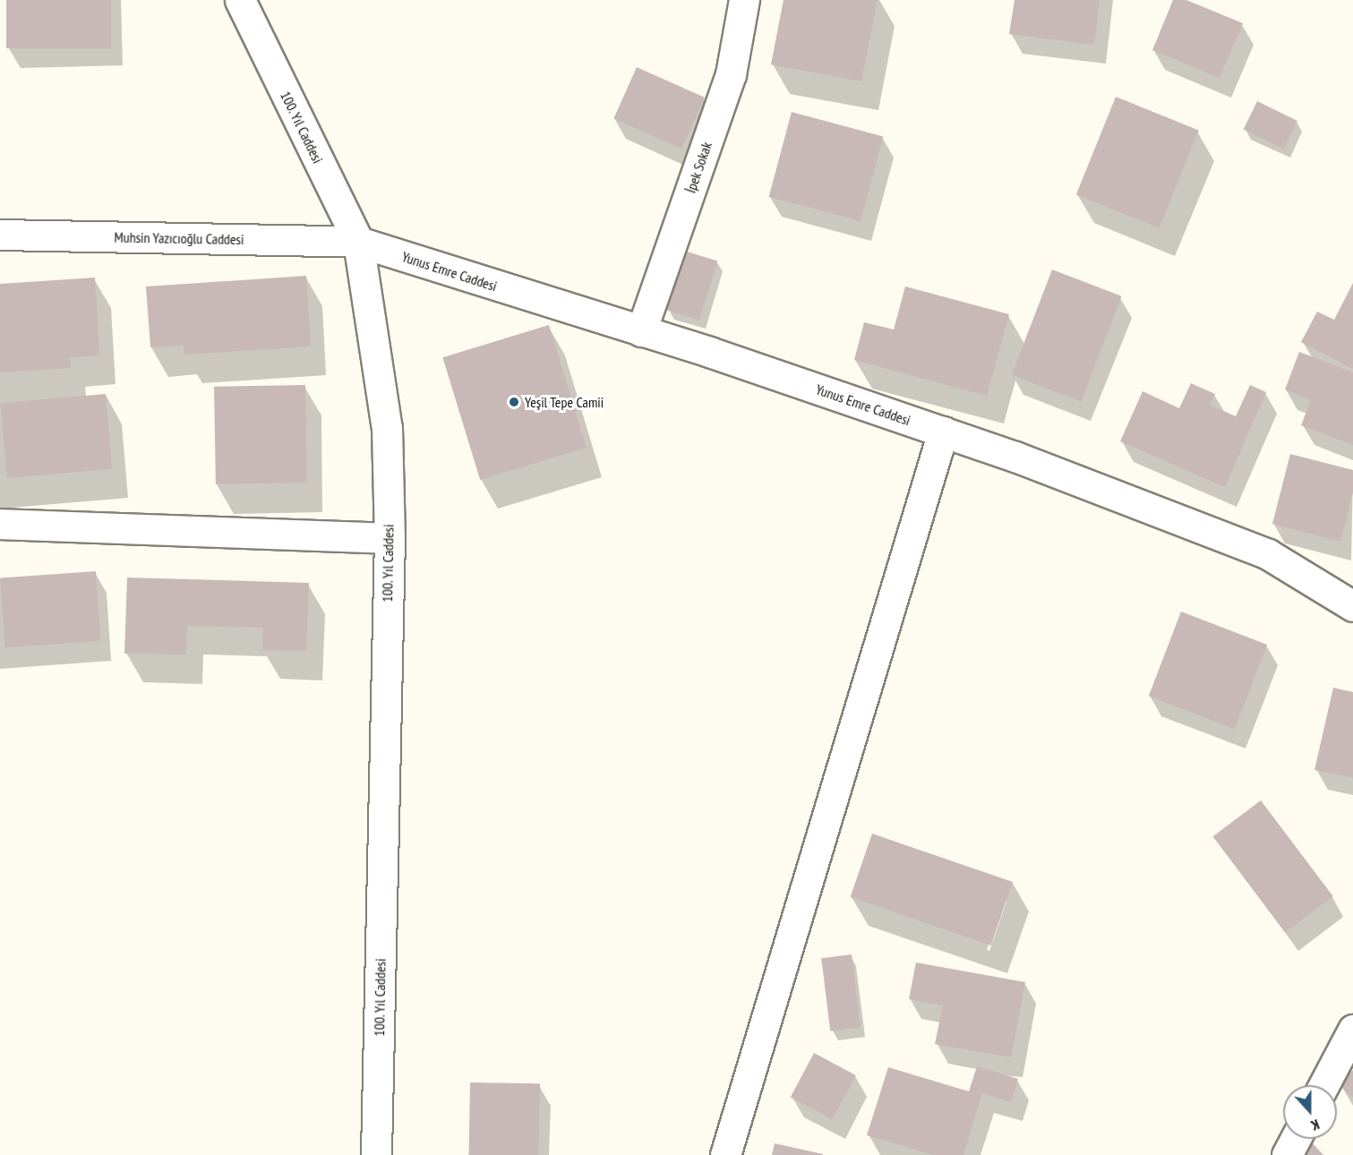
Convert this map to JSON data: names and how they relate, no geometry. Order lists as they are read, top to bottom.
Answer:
{
  "streets": {
    "street": [
      "100. Yıl Caddesi",
      "İpek Sokak",
      "Muhsin Yazıcıoğlu Caddesi",
      "Yunus Emre Caddesi"
    ]
  },
  "crossings": [
    ["100. Yıl Caddesi", "Muhsin Yazıcıoğlu Caddesi"],
    ["100. Yıl Caddesi", "Yunus Emre Caddesi"],
    ["İpek Sokak", "Yunus Emre Caddesi"],
    ["Muhsin Yazıcıoğlu Caddesi", "Yunus Emre Caddesi"]
  ],
  "places": ["Yeşil Tepe Camii"],
  "north": "bottom"
}
